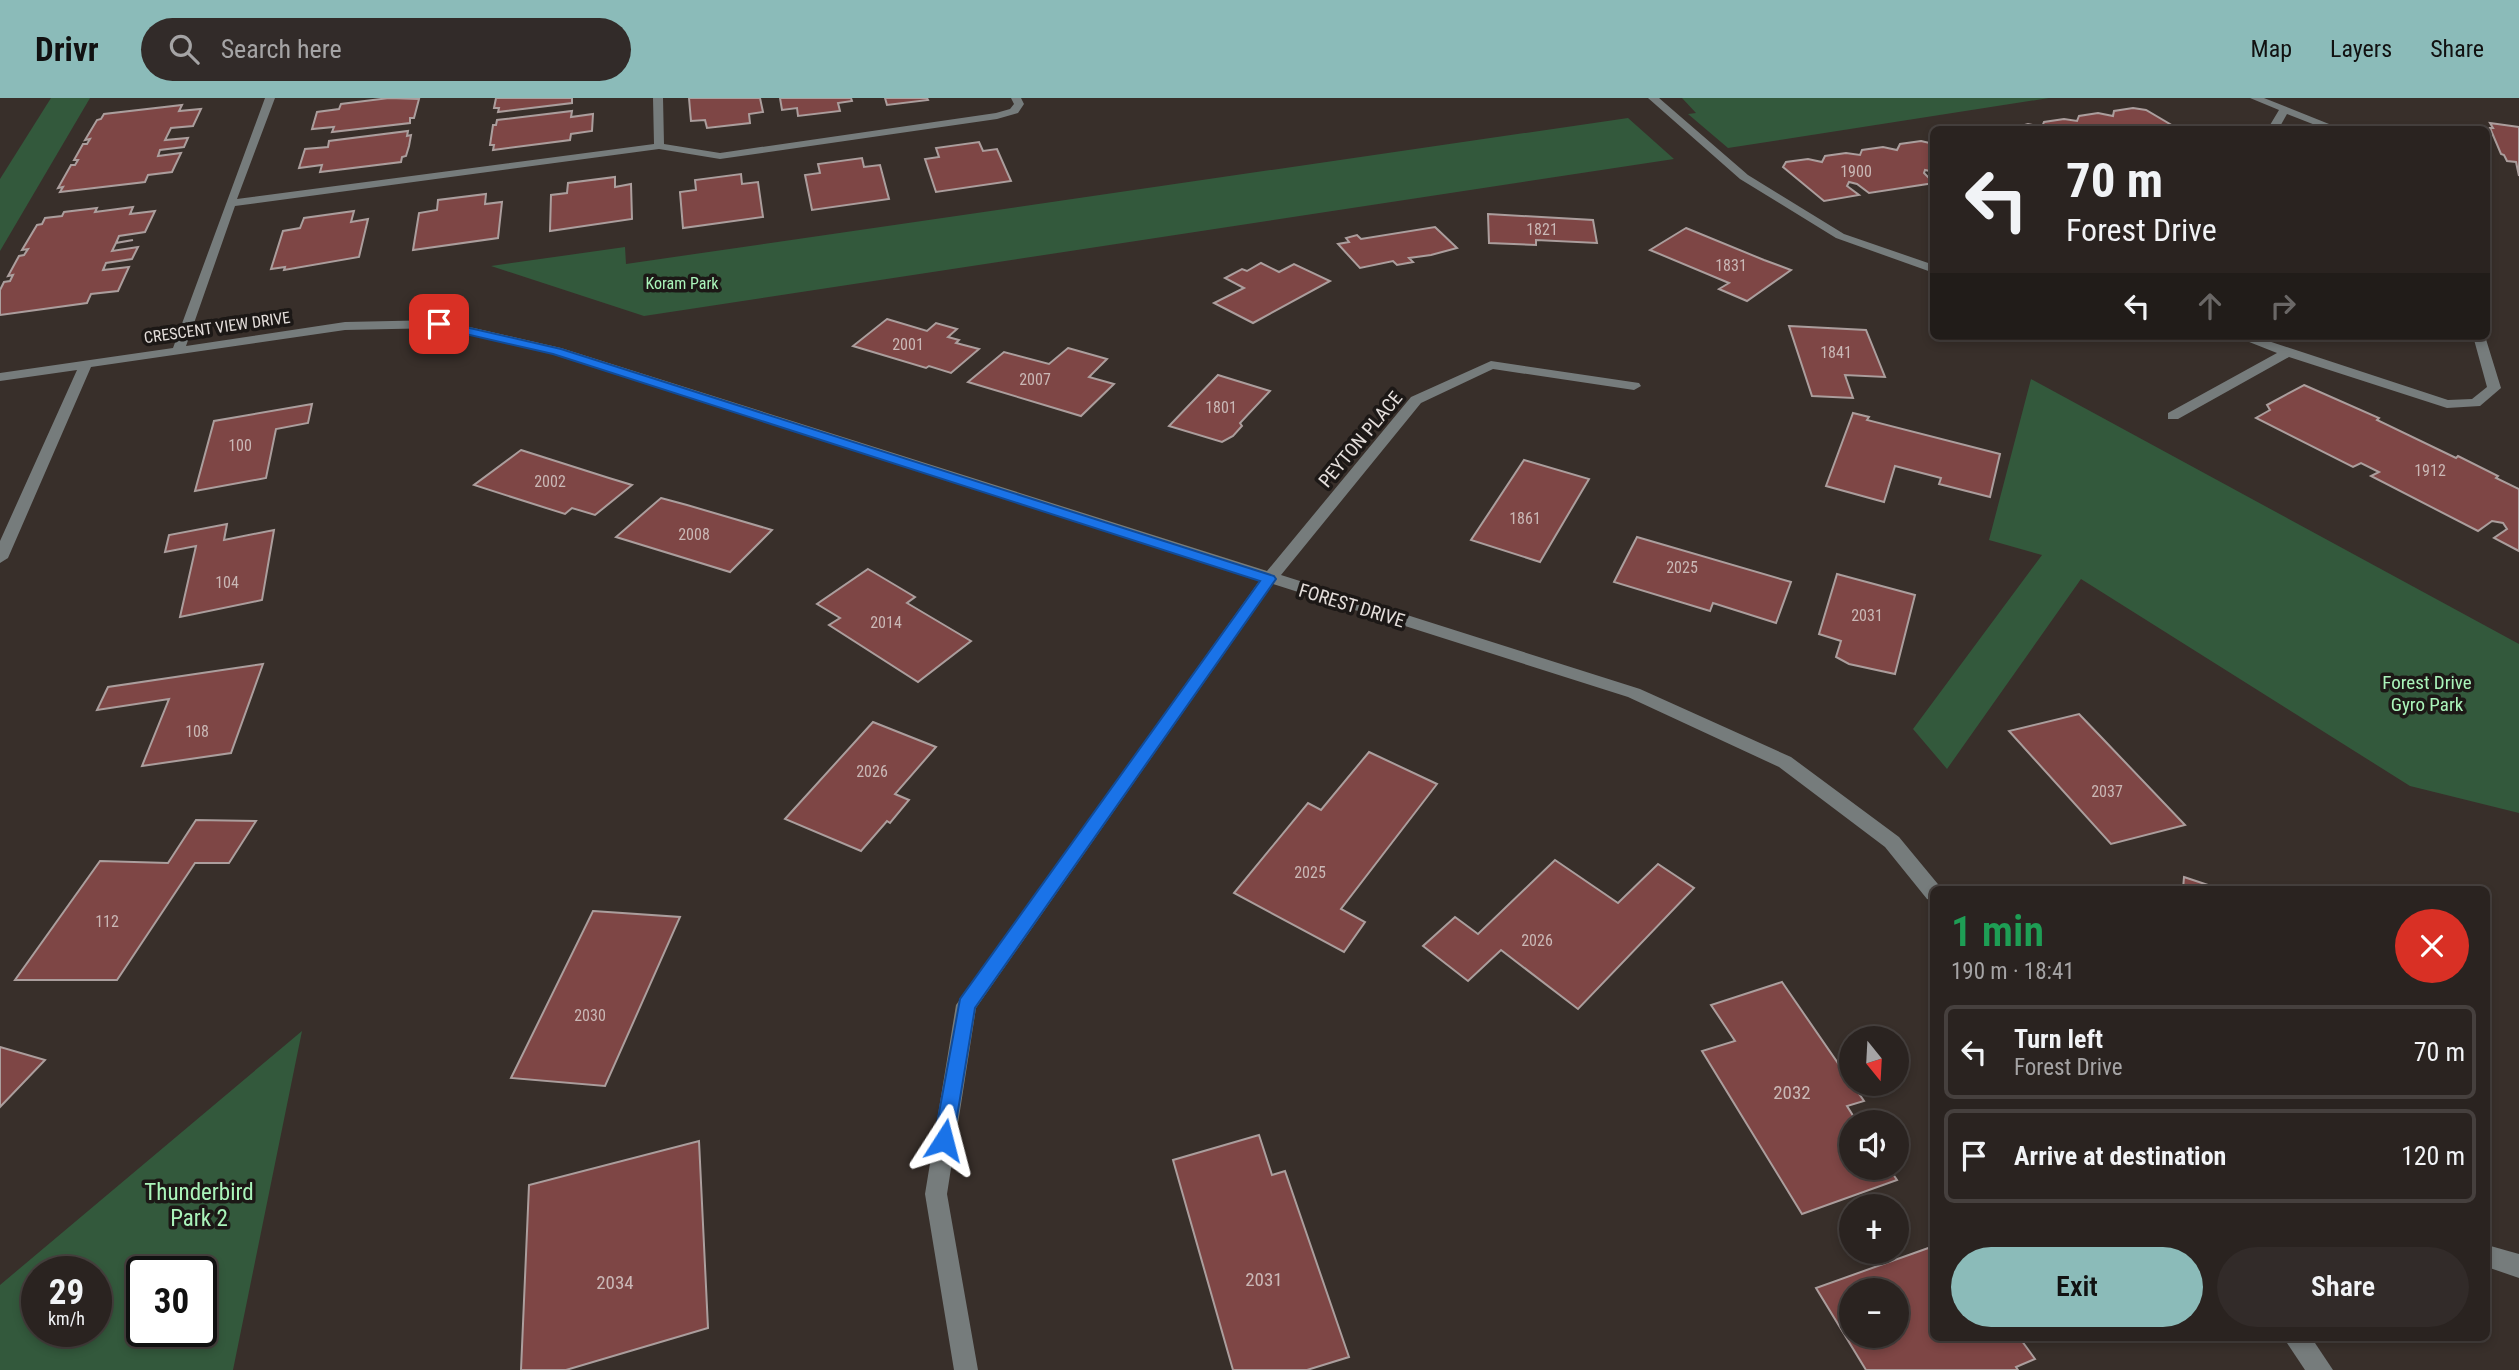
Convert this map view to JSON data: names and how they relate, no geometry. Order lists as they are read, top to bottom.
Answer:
{
  "streets": {
    "street": ["CRESCENT VIEW DRIVE", "PEYTON PLACE", "FOREST DRIVE"]
  },
  "crossings": [
    ["CRESCENT VIEW DRIVE", "FOREST DRIVE"],
    ["PEYTON PLACE", "FOREST DRIVE"]
  ],
  "parks": ["Koram Park", "Forest Drive Gyro Park", "Thunderbird Park 2"],
  "house_numbers": [
    "1900",
    "1821",
    "1831",
    "2001",
    "1841",
    "2007",
    "1801",
    "100",
    "1912",
    "2002",
    "1861",
    "2008",
    "2025",
    "104",
    "2031",
    "2014",
    "108",
    "2026",
    "2037",
    "2025",
    "112",
    "2026",
    "2030",
    "2032",
    "2031",
    "2034"
  ],
  "north": "bottom",
  "page": {
    "header": "Drivr",
    "search": "Search here",
    "nav": ["Map", "Layers", "Share"],
    "turn": ["70 m", "Forest Drive"],
    "heading": ["1 min", "190 m · 18:41"],
    "list": [
      {
        "name": "Turn left",
        "note": "Forest Drive",
        "value": "70 m"
      },
      {
        "name": "Arrive at destination",
        "value": "120 m"
      }
    ],
    "map_buttons": ["+", "−"],
    "buttons": ["Exit", "Share"],
    "speed": "29 km/h",
    "limit": "30"
  }
}
